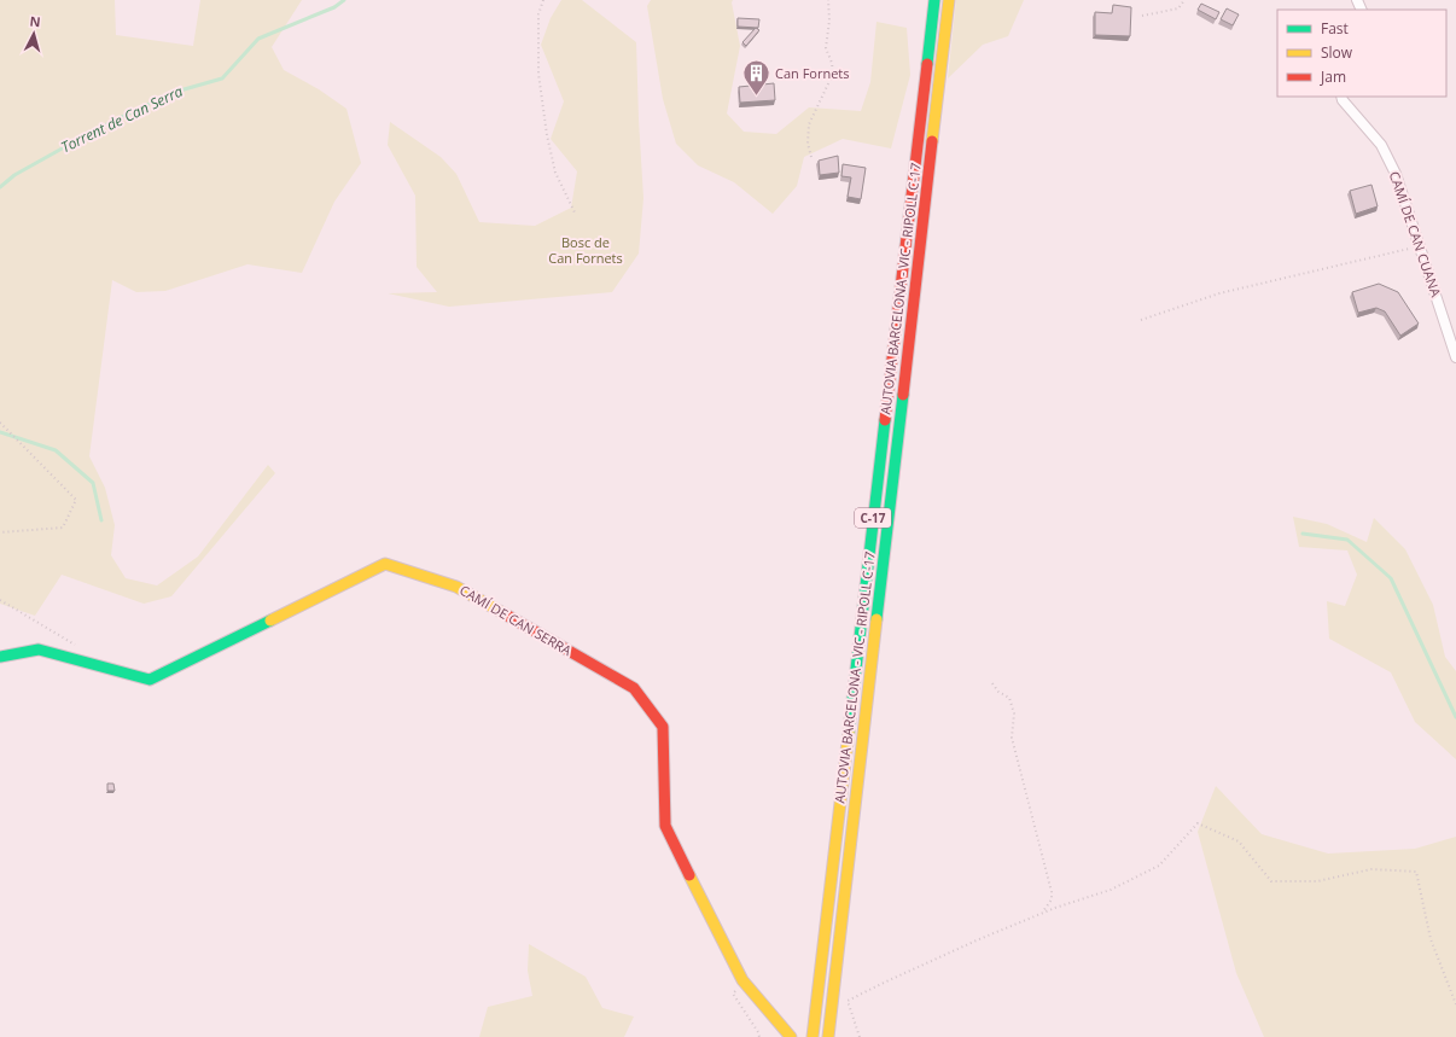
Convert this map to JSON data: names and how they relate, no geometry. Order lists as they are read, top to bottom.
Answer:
{
  "streets": {
    "main road": ["AUTOVIA BARCELONA - VIC - RIPOLL C-17", "C-17", "CAMÍ DE CAN SERRA"],
    "street": ["CAMÍ DE CAN CUANA"]
  },
  "water": ["Torrent de Can Serra"],
  "parks": ["Bosc de Can Fornets"],
  "places": {
    "building": ["Can Fornets"]
  },
  "legend": ["Fast", "Slow", "Jam"],
  "north": "top"
}
